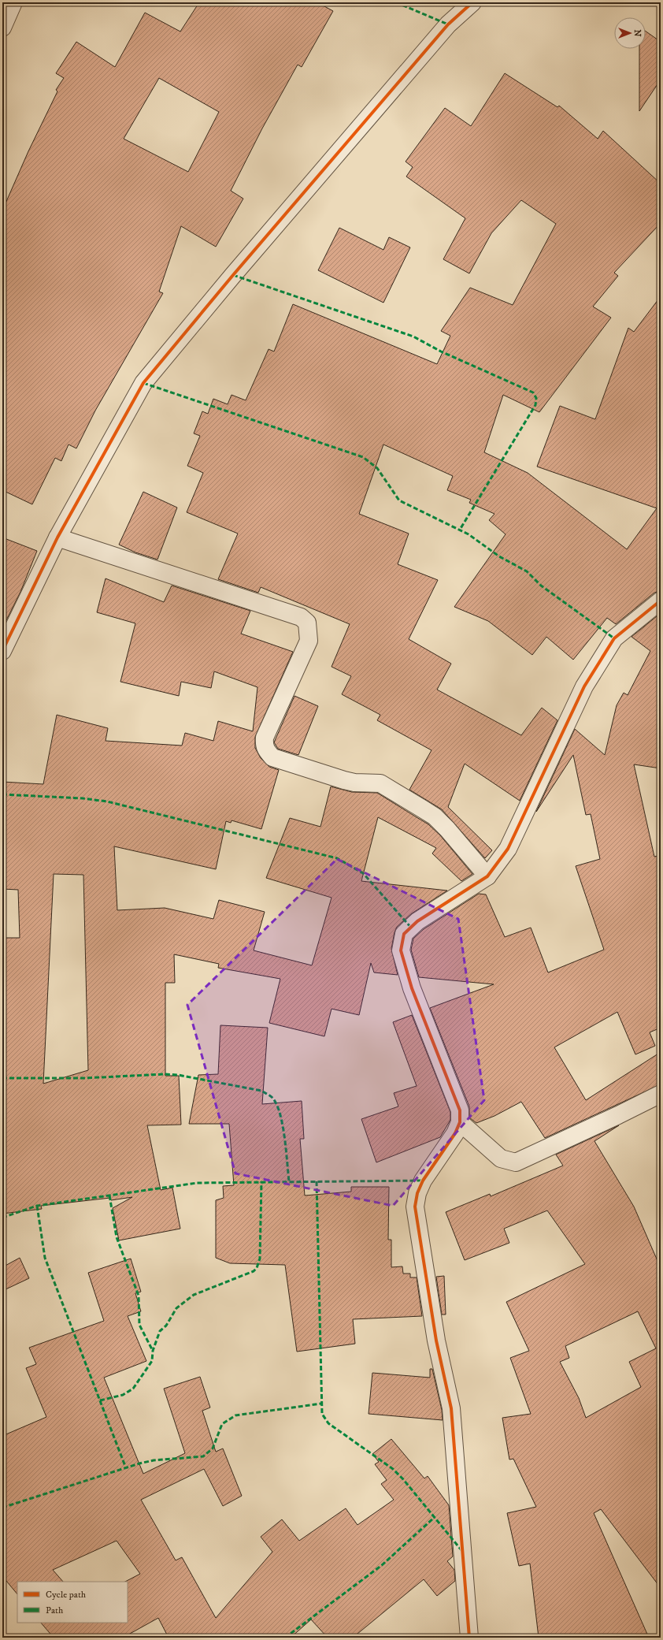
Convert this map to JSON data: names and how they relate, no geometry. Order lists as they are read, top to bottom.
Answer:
{
  "legend": ["Cycle path", "Path"],
  "north": "right"
}
